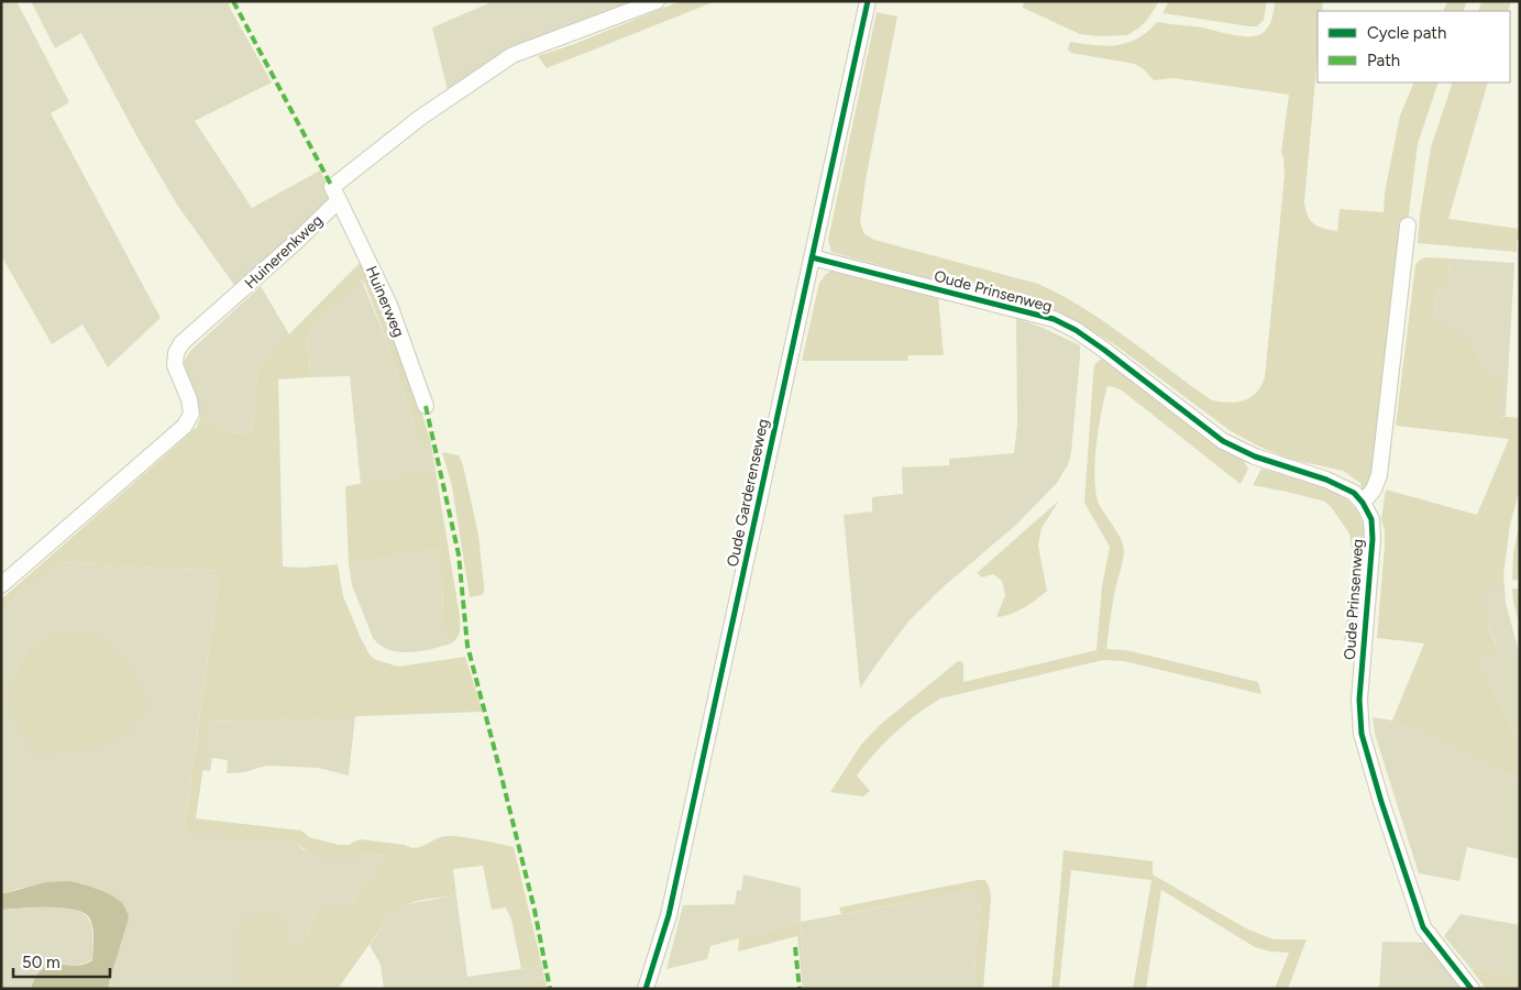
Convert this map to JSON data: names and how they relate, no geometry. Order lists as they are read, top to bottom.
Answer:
{
  "streets": {
    "street": [
      "Huinerenkweg",
      "Oude Prinsenweg",
      "Huinerweg",
      "Oude Garderenseweg"
    ]
  },
  "crossings": [
    ["Huinerenkweg", "Huinerweg"],
    ["Oude Prinsenweg", "Oude Garderenseweg"]
  ],
  "legend": ["Cycle path", "Path"],
  "scale_bar": "50 m"
}
